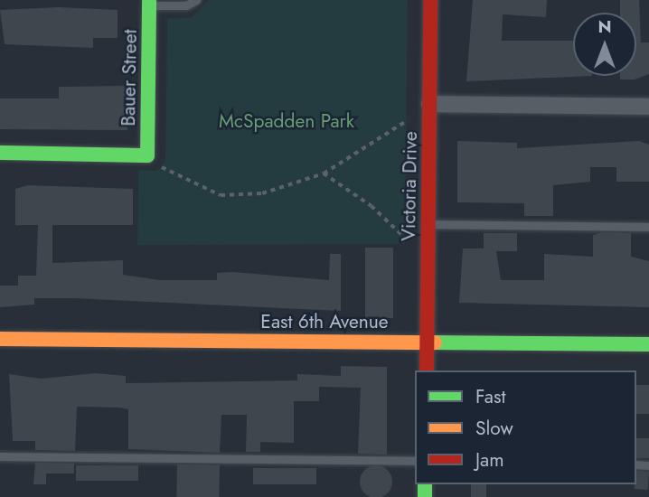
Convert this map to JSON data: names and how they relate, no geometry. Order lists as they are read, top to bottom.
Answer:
{
  "streets": {
    "street": ["Bauer Street", "Victoria Drive", "East 6th Avenue"]
  },
  "crossings": [
    ["Victoria Drive", "East 6th Avenue"]
  ],
  "parks": ["McSpadden Park"],
  "legend": ["Fast", "Slow", "Jam"],
  "north": "top"
}
